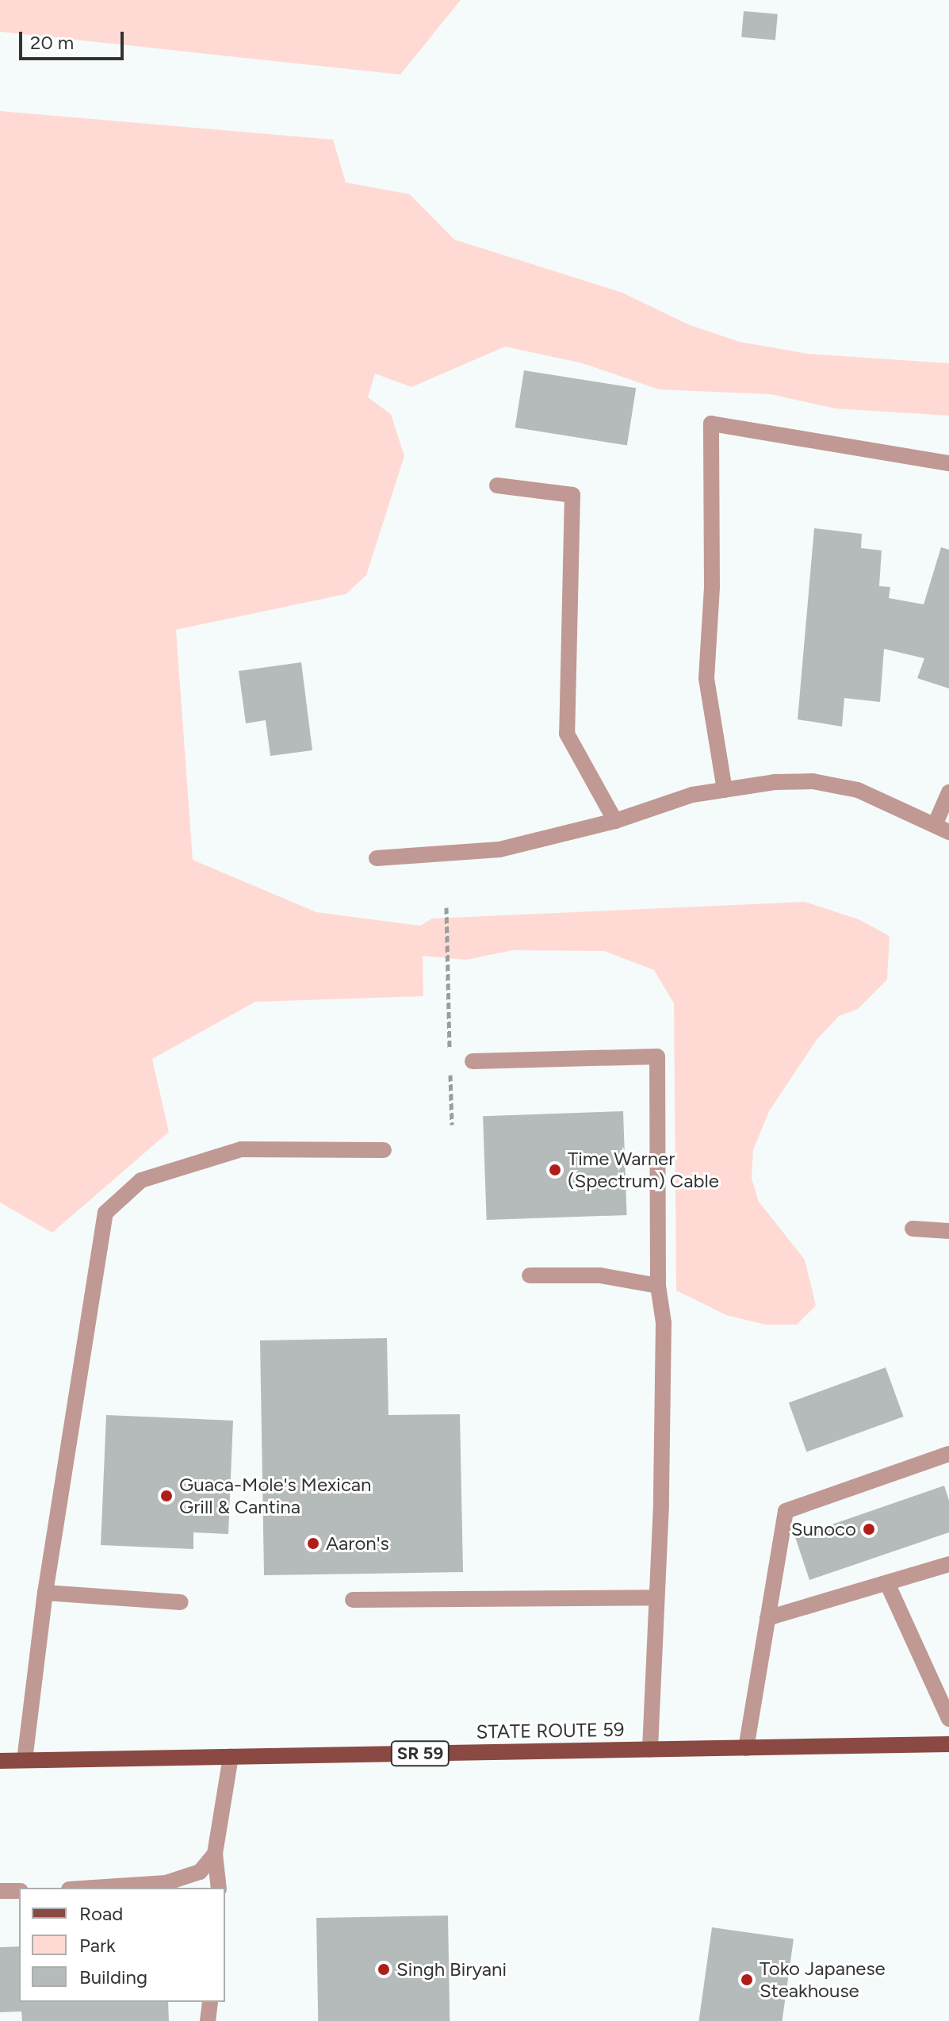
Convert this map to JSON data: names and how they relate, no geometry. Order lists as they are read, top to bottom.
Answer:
{
  "streets": {
    "main road": ["STATE ROUTE 59", "SR 59"]
  },
  "places": [
    "Time Warner (Spectrum) Cable",
    "Guaca-Mole's Mexican Grill & Cantina",
    "Sunoco",
    "Aaron's",
    "Singh Biryani",
    "Toko Japanese Steakhouse"
  ],
  "legend": ["Road", "Park", "Building"],
  "scale_bar": "20 m"
}
